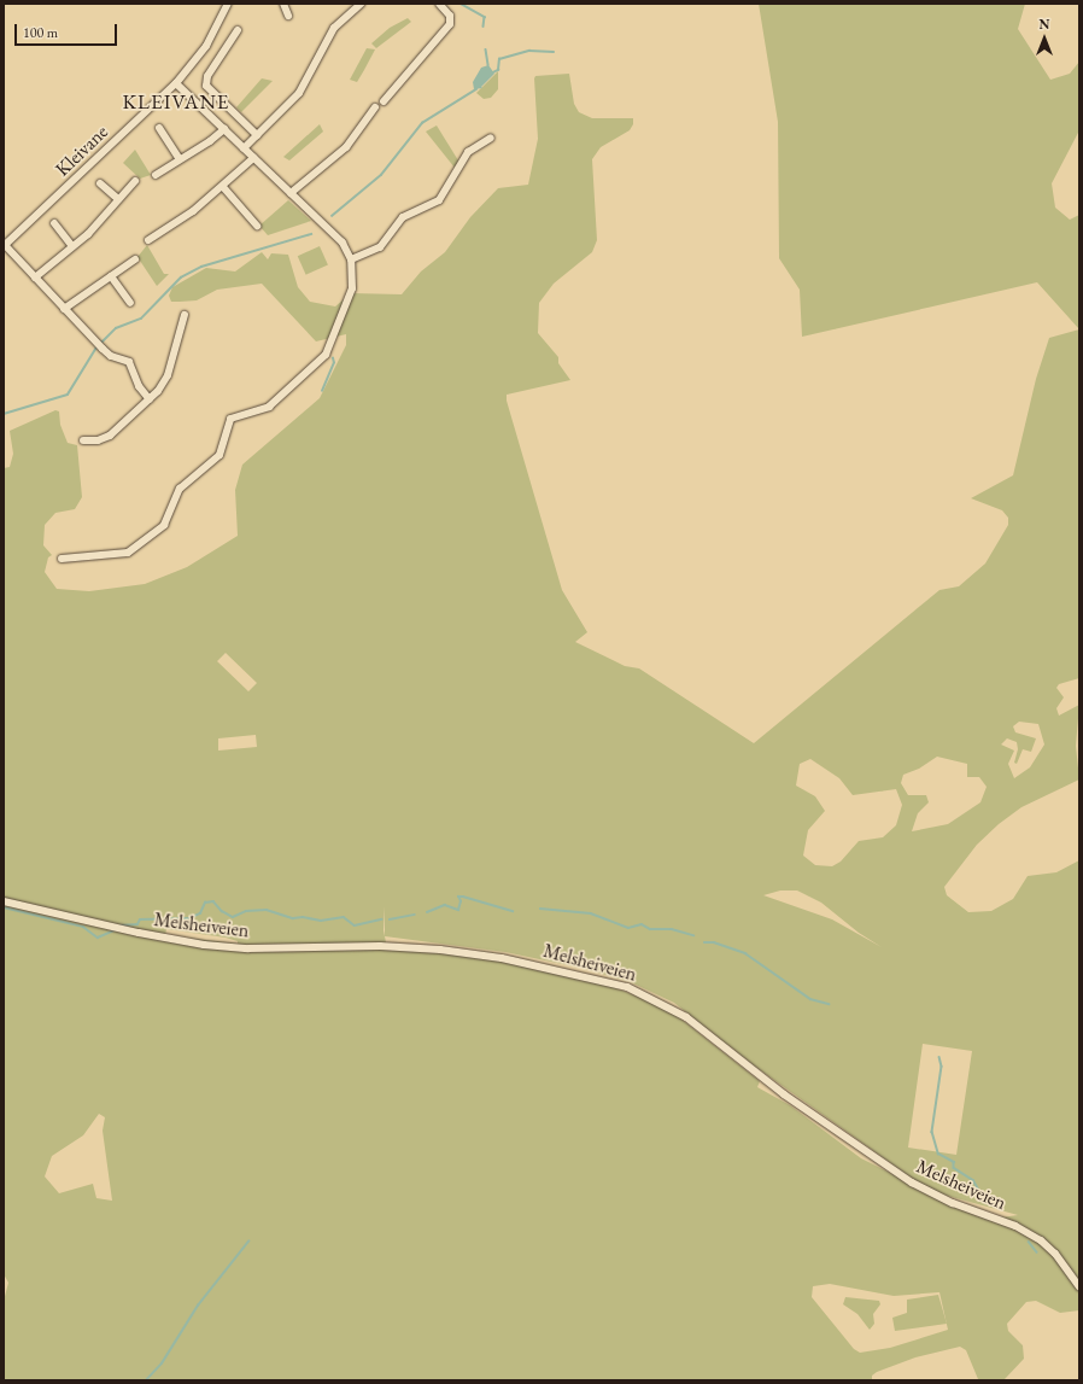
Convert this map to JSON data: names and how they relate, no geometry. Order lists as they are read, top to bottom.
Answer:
{
  "streets": {
    "street": ["Kleivane", "Melsheiveien"]
  },
  "districts": ["KLEIVANE"],
  "scale_bar": "100 m",
  "north": "top"
}
